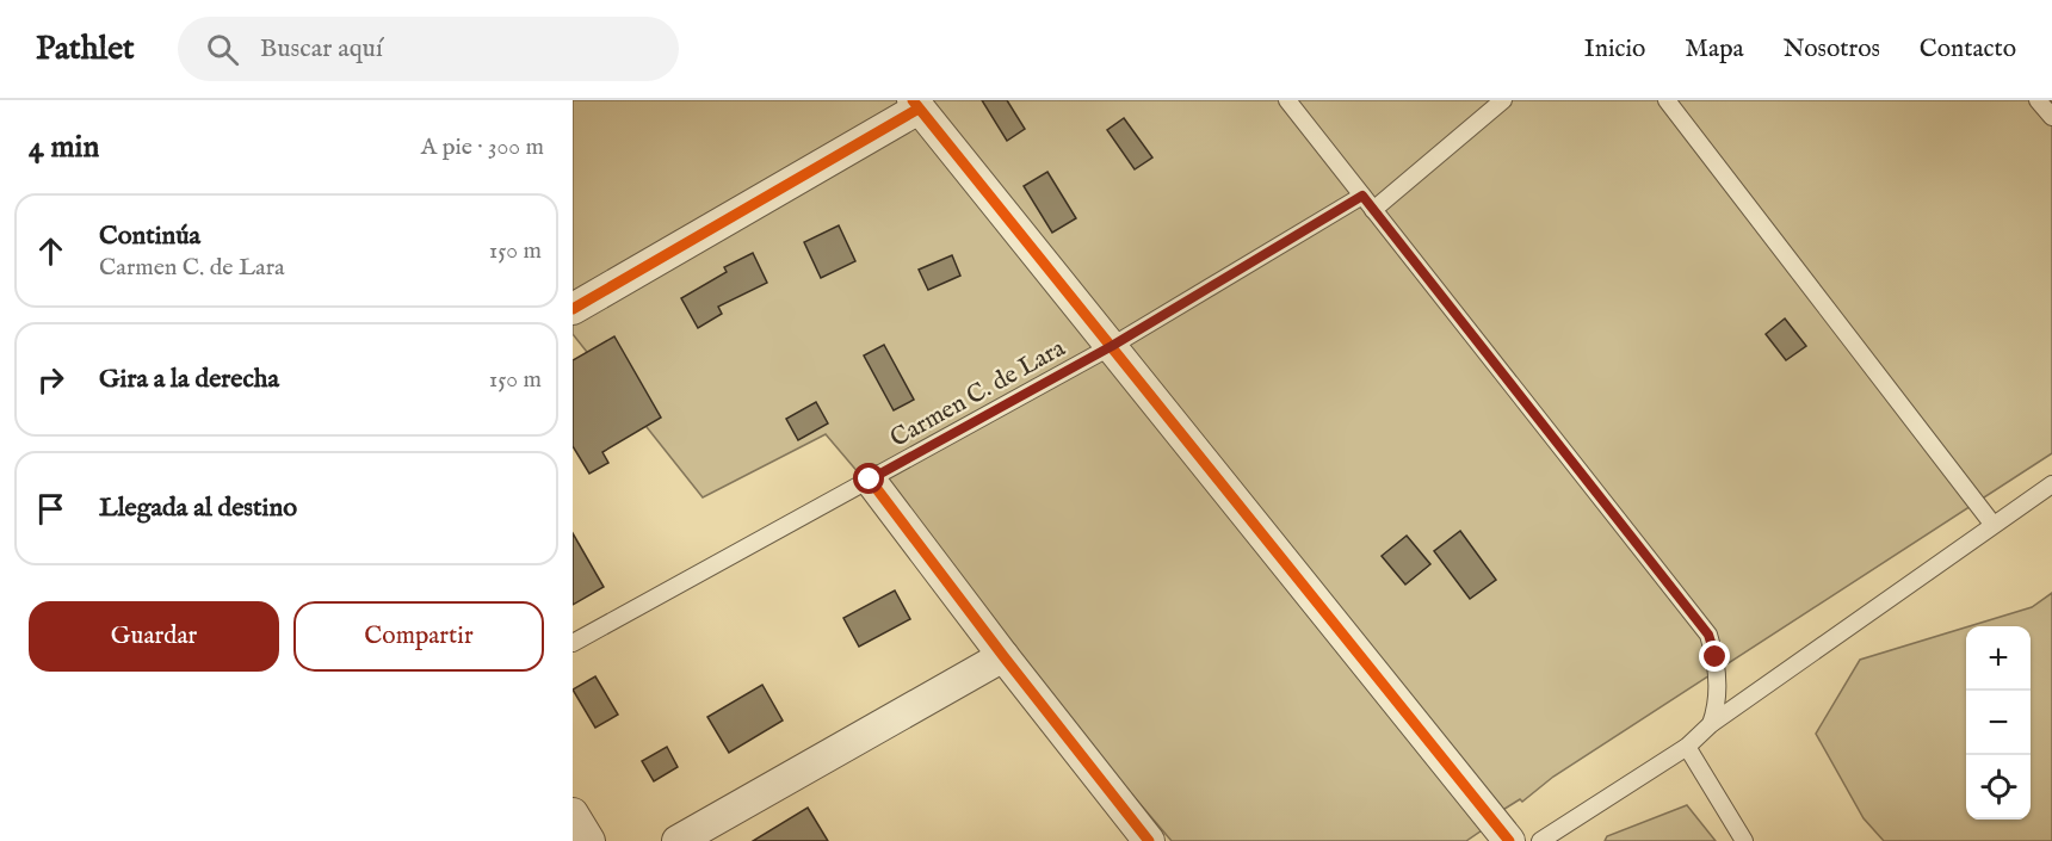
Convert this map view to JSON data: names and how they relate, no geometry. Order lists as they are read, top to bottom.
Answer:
{
  "streets": {
    "lane": ["Carmen C. de Lara"]
  },
  "page": {
    "header": "Pathlet",
    "search": "Buscar aquí",
    "nav": [
      "Inicio",
      "Mapa",
      "Nosotros",
      "Contacto"
    ],
    "heading": ["4 min", "A pie · 300 m"],
    "list": [
      ["Continúa", "Carmen C. de Lara", "150 m"],
      ["Gira a la derecha", "150 m"],
      "Llegada al destino"
    ],
    "buttons": ["Guardar", "Compartir"],
    "map_buttons": ["+", "−"]
  }
}
